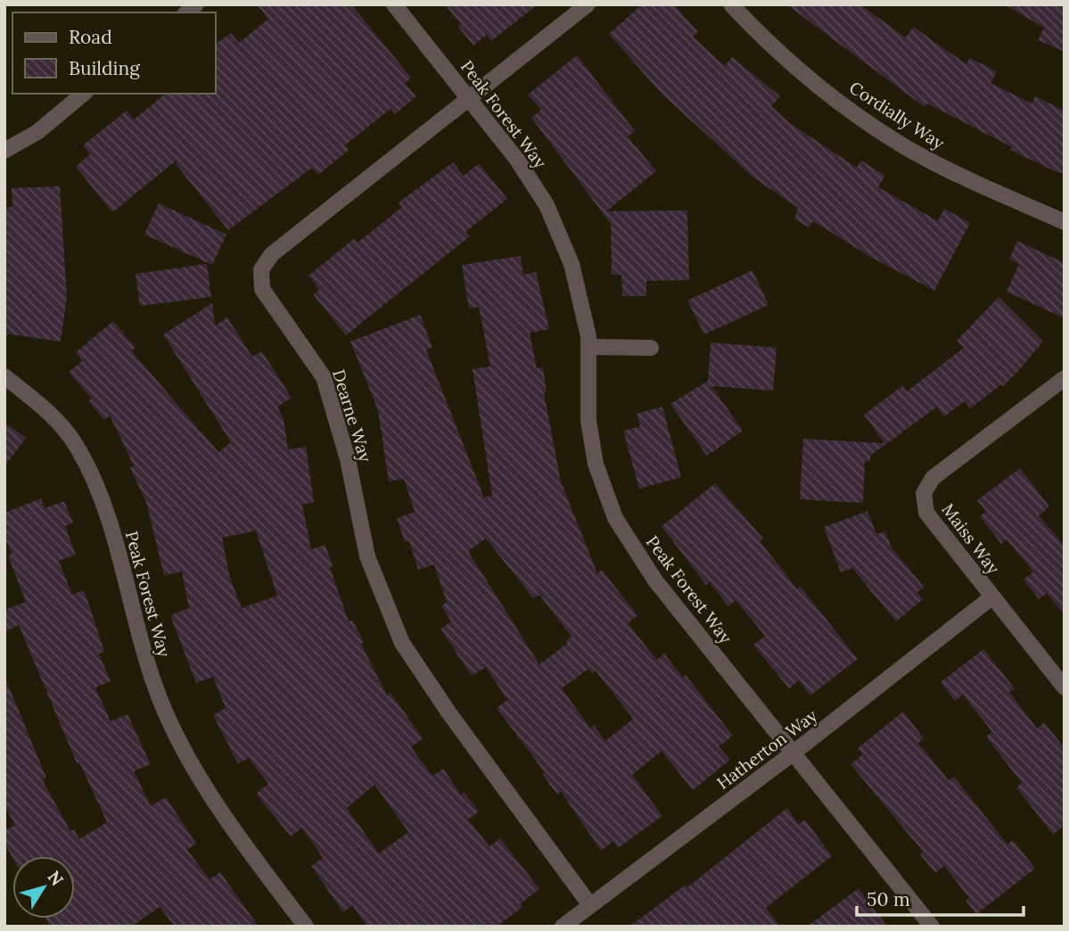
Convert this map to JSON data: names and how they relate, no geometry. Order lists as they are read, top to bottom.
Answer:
{
  "streets": {
    "street": [
      "Peak Forest Way",
      "Cordially Way",
      "Dearne Way",
      "Maiss Way",
      "Hatherton Way"
    ]
  },
  "crossings": [
    ["Peak Forest Way", "Dearne Way"],
    ["Peak Forest Way", "Hatherton Way"],
    ["Dearne Way", "Hatherton Way"],
    ["Maiss Way", "Hatherton Way"]
  ],
  "legend": ["Road", "Building"],
  "scale_bar": "50 m",
  "north": "top right"
}
